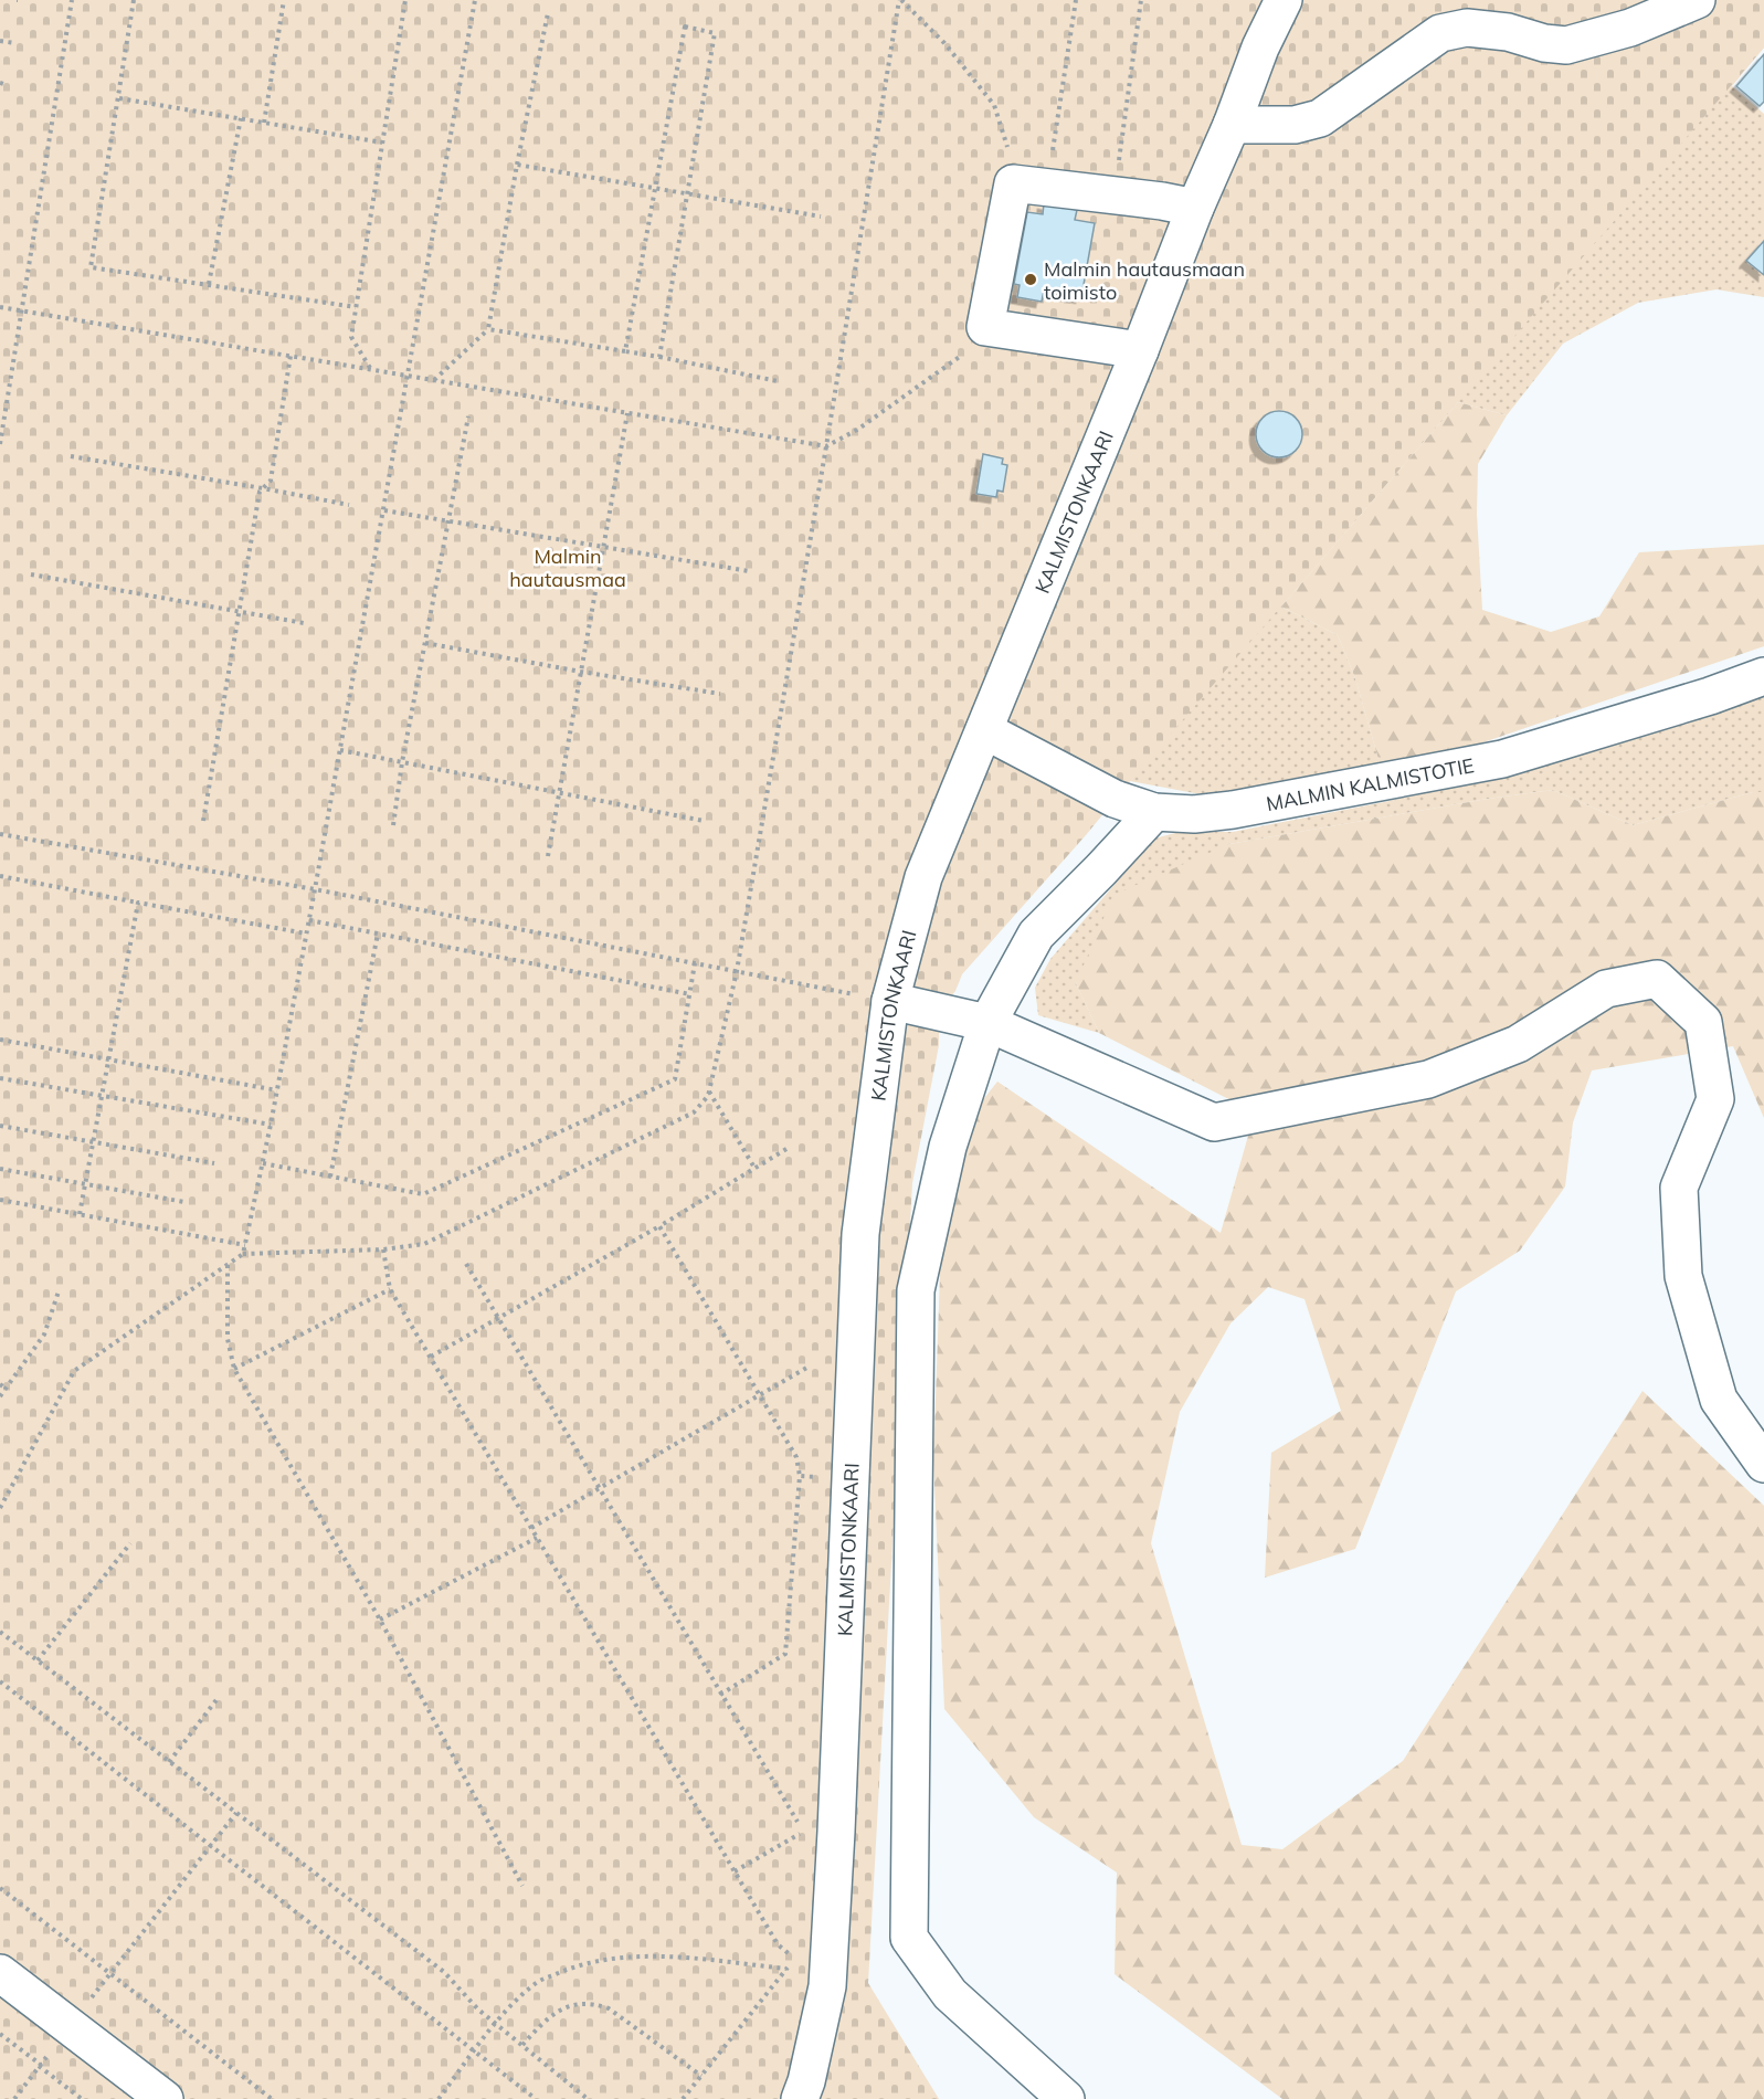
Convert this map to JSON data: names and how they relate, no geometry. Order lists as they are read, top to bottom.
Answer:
{
  "streets": {
    "street": ["KALMISTONKAARI", "MALMIN KALMISTOTIE"]
  },
  "crossings": [
    ["KALMISTONKAARI", "MALMIN KALMISTOTIE"]
  ],
  "parks": ["Malmin hautausmaa"],
  "places": ["Malmin hautausmaan toimisto"]
}
